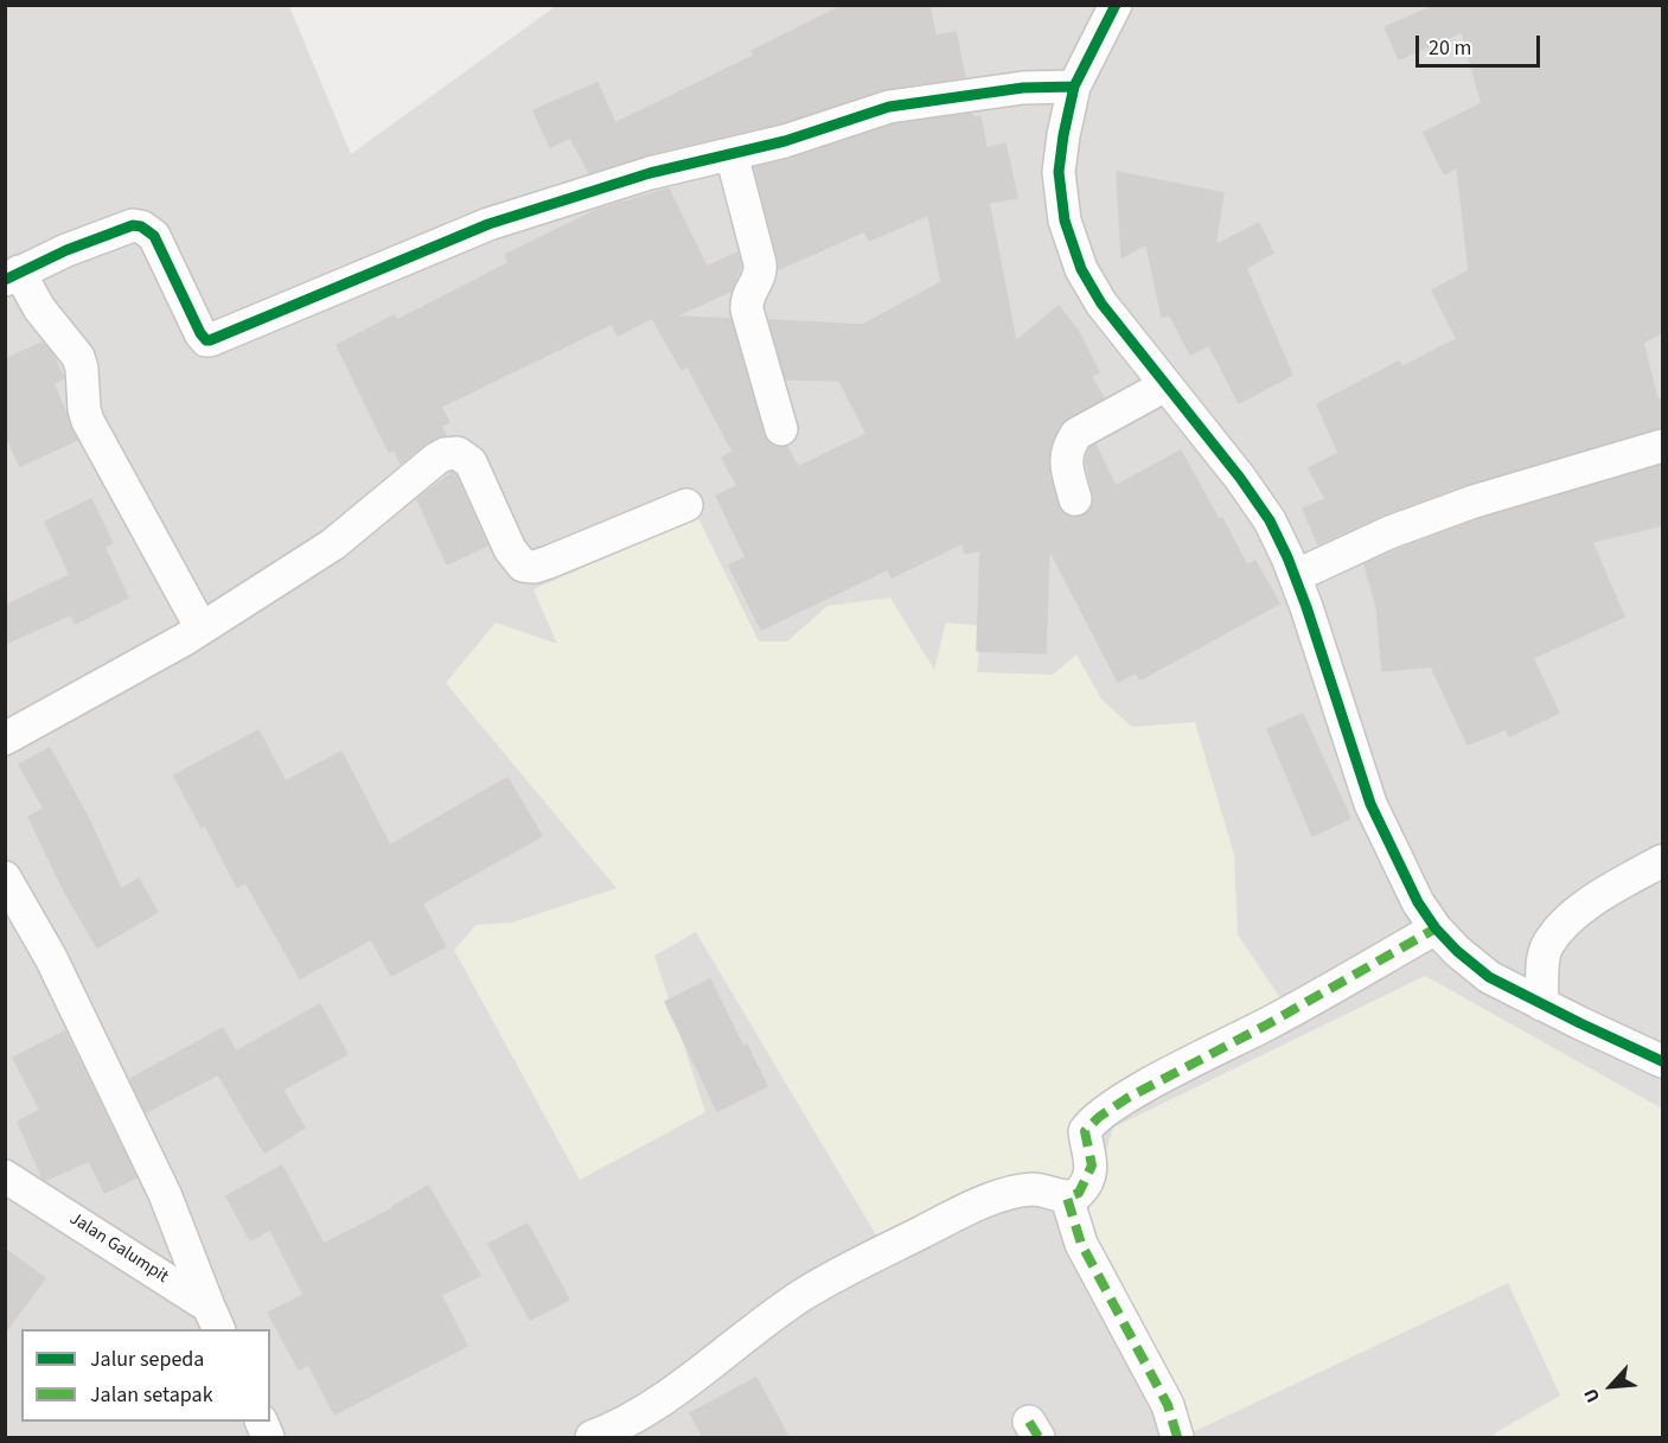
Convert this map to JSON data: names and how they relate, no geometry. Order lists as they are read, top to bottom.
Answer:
{
  "streets": {
    "street": ["Jalan Galumpit"]
  },
  "legend": ["Jalur sepeda", "Jalan setapak"],
  "scale_bar": "20 m",
  "north": "bottom left"
}
